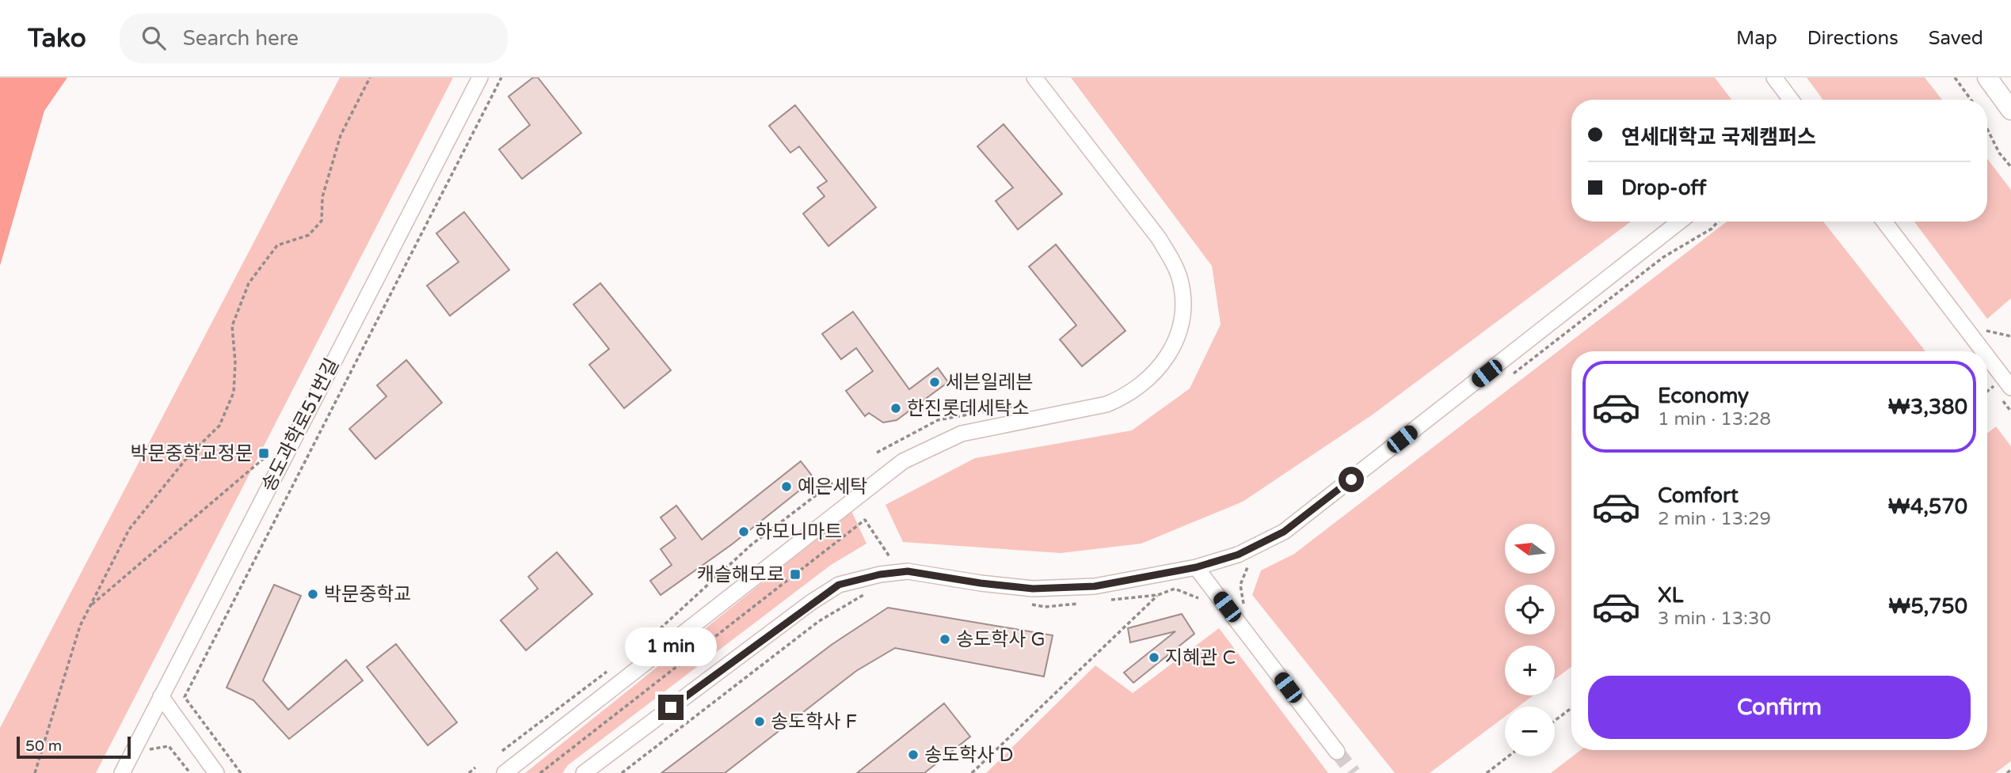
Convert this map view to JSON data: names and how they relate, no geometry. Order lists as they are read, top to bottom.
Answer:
{
  "streets": {
    "street": ["송도과학로51번길"]
  },
  "places": {
    "other": [
      "세븐일레븐",
      "한진롯데세탁소",
      "예은세탁",
      "하모니마트",
      "박문중학교",
      "송도학사 G",
      "지혜관 C",
      "송도학사 F",
      "송도학사 D"
    ],
    "transit": ["박문중학교정문", "캐슬해모로"]
  },
  "scale_bar": "50 m",
  "north": "left",
  "page": {
    "header": "Tako",
    "search": "Search here",
    "nav": ["Map", "Directions", "Saved"],
    "banner": ["연세대학교 국제캠퍼스", "Drop-off"],
    "list": [
      {
        "name": "Economy",
        "note": "1 min · 13:28",
        "value": "₩3,380"
      },
      {
        "name": "Comfort",
        "note": "2 min · 13:29",
        "value": "₩4,570"
      },
      {
        "name": "XL",
        "note": "3 min · 13:30",
        "value": "₩5,750"
      }
    ],
    "map_buttons": ["+", "−"],
    "bubble": "1 min",
    "buttons": "Confirm",
    "scale": "50 m"
  }
}
